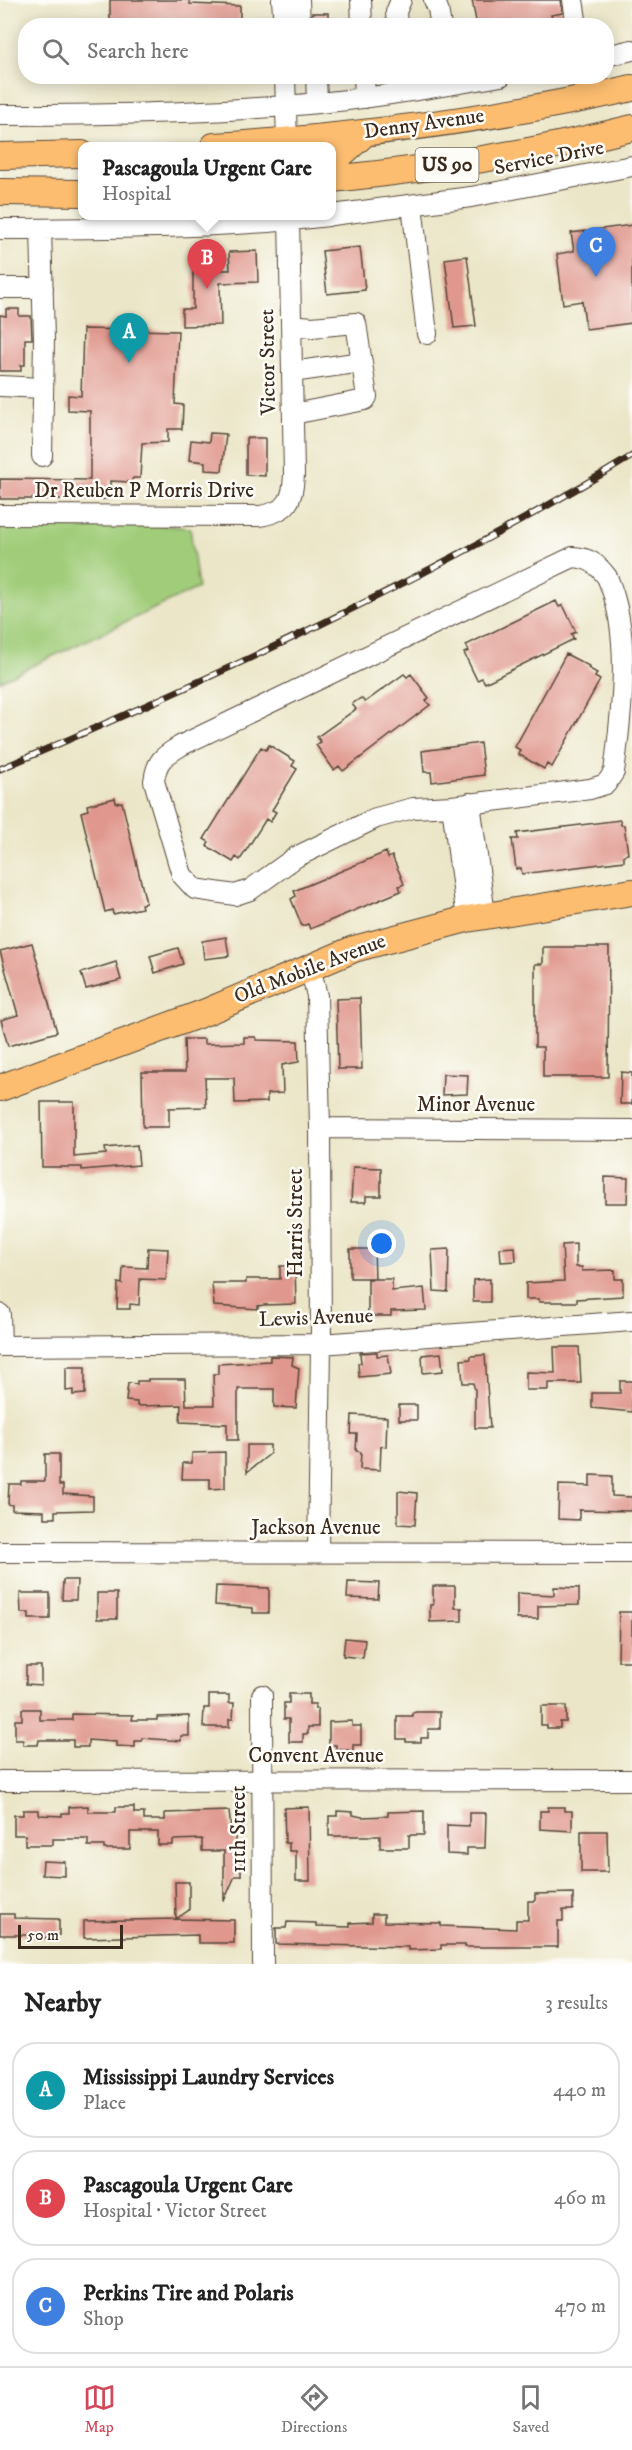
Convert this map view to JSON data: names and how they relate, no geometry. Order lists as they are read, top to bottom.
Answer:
{
  "streets": {
    "main road": ["Denny Avenue", "US 90", "Old Mobile Avenue"],
    "street": [
      "Service Drive",
      "Victor Street",
      "Dr Reuben P Morris Drive",
      "Minor Avenue",
      "Harris Street",
      "Lewis Avenue",
      "Jackson Avenue",
      "Convent Avenue",
      "11th Street"
    ]
  },
  "crossings": [
    ["Victor Street", "Dr Reuben P Morris Drive"],
    ["Old Mobile Avenue", "Harris Street"],
    ["Minor Avenue", "Harris Street"],
    ["Harris Street", "Lewis Avenue"],
    ["Harris Street", "Jackson Avenue"],
    ["Convent Avenue", "11th Street"]
  ],
  "scale_bar": "50 m",
  "page": {
    "search": "Search here",
    "popup": ["Pascagoula Urgent Care", "Hospital"],
    "pins": ["C", "B", "A"],
    "scale": "50 m",
    "heading": ["Nearby", "3 results"],
    "list": [
      {
        "mark": "A",
        "name": "Mississippi Laundry Services",
        "note": "Place",
        "value": "440 m"
      },
      {
        "mark": "B",
        "name": "Pascagoula Urgent Care",
        "note": "Hospital · Victor Street",
        "value": "460 m"
      },
      {
        "mark": "C",
        "name": "Perkins Tire and Polaris",
        "note": "Shop",
        "value": "470 m"
      }
    ],
    "nav": ["Map", "Directions", "Saved"]
  }
}
